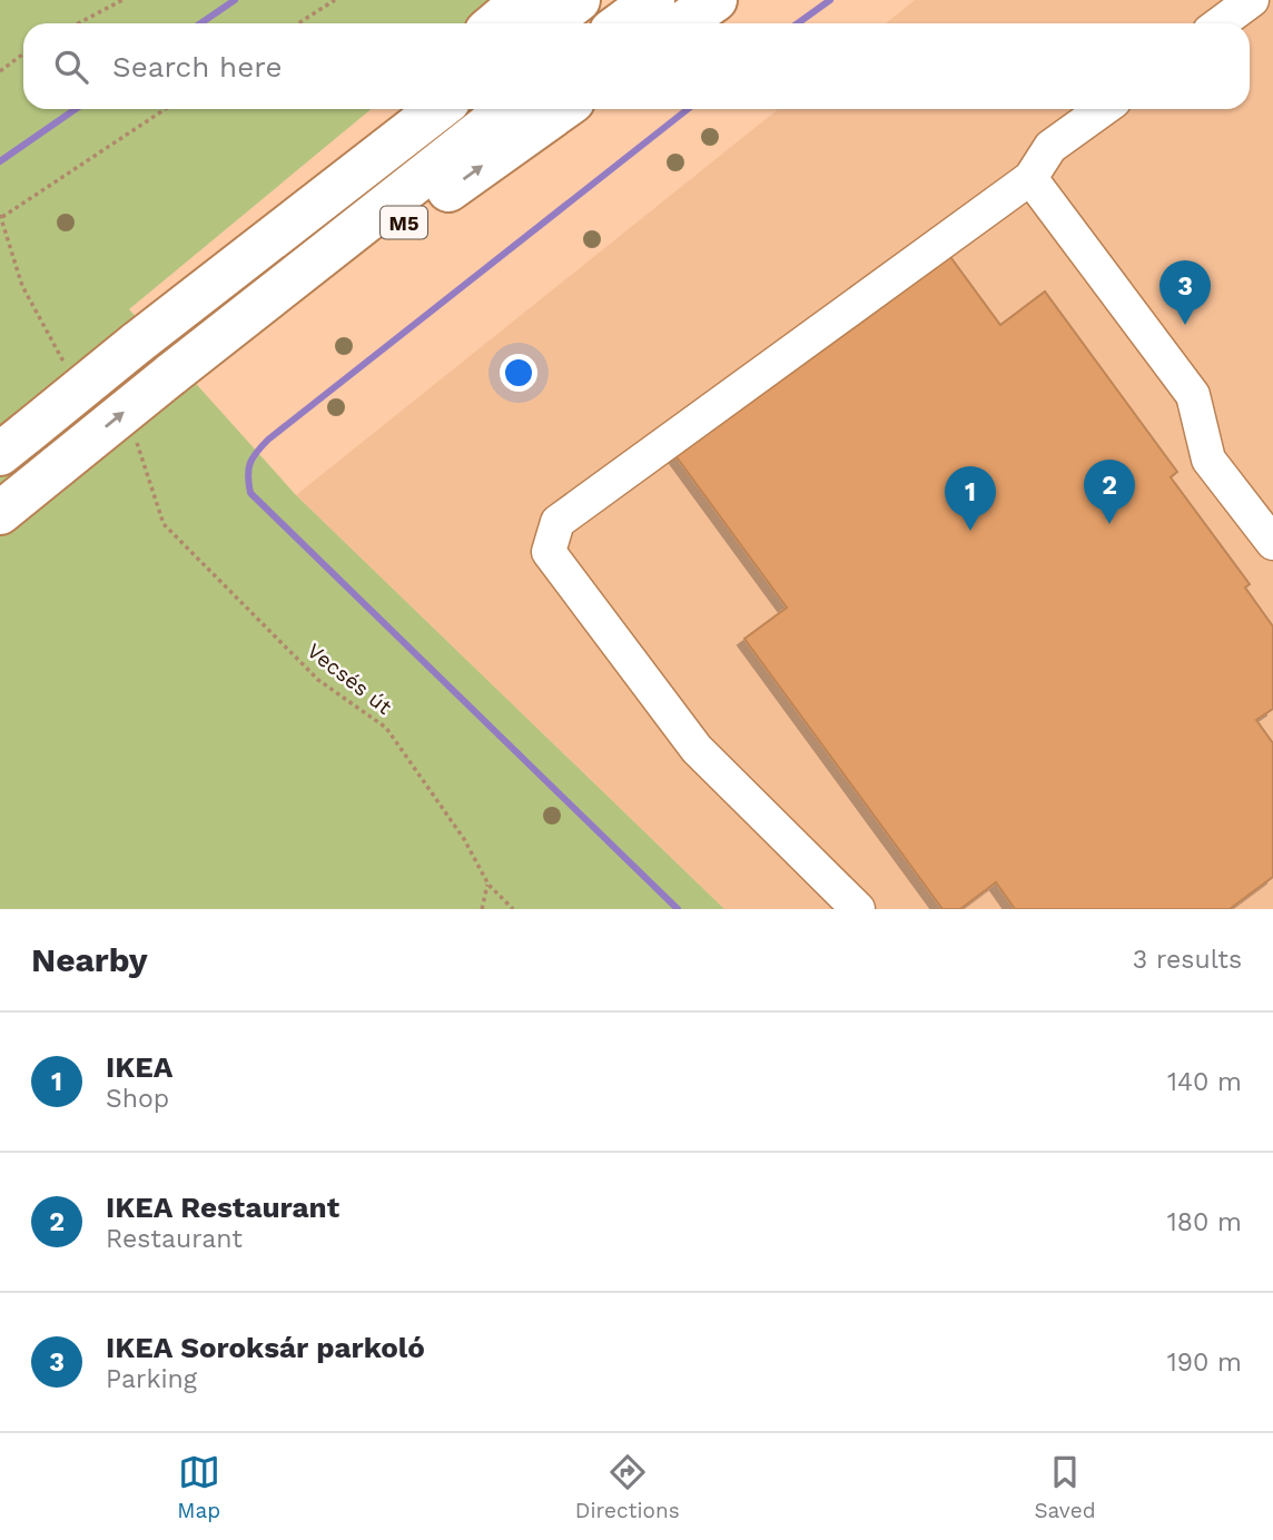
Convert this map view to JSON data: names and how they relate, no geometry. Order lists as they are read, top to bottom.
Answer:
{
  "streets": {
    "highway": ["M5"],
    "path": ["Vecsés út"]
  },
  "page": {
    "search": "Search here",
    "pins": ["3", "2", "1"],
    "heading": ["Nearby", "3 results"],
    "list": [
      {
        "mark": "1",
        "name": "IKEA",
        "note": "Shop",
        "value": "140 m"
      },
      {
        "mark": "2",
        "name": "IKEA Restaurant",
        "note": "Restaurant",
        "value": "180 m"
      },
      {
        "mark": "3",
        "name": "IKEA Soroksár parkoló",
        "note": "Parking",
        "value": "190 m"
      }
    ],
    "nav": ["Map", "Directions", "Saved"]
  }
}
